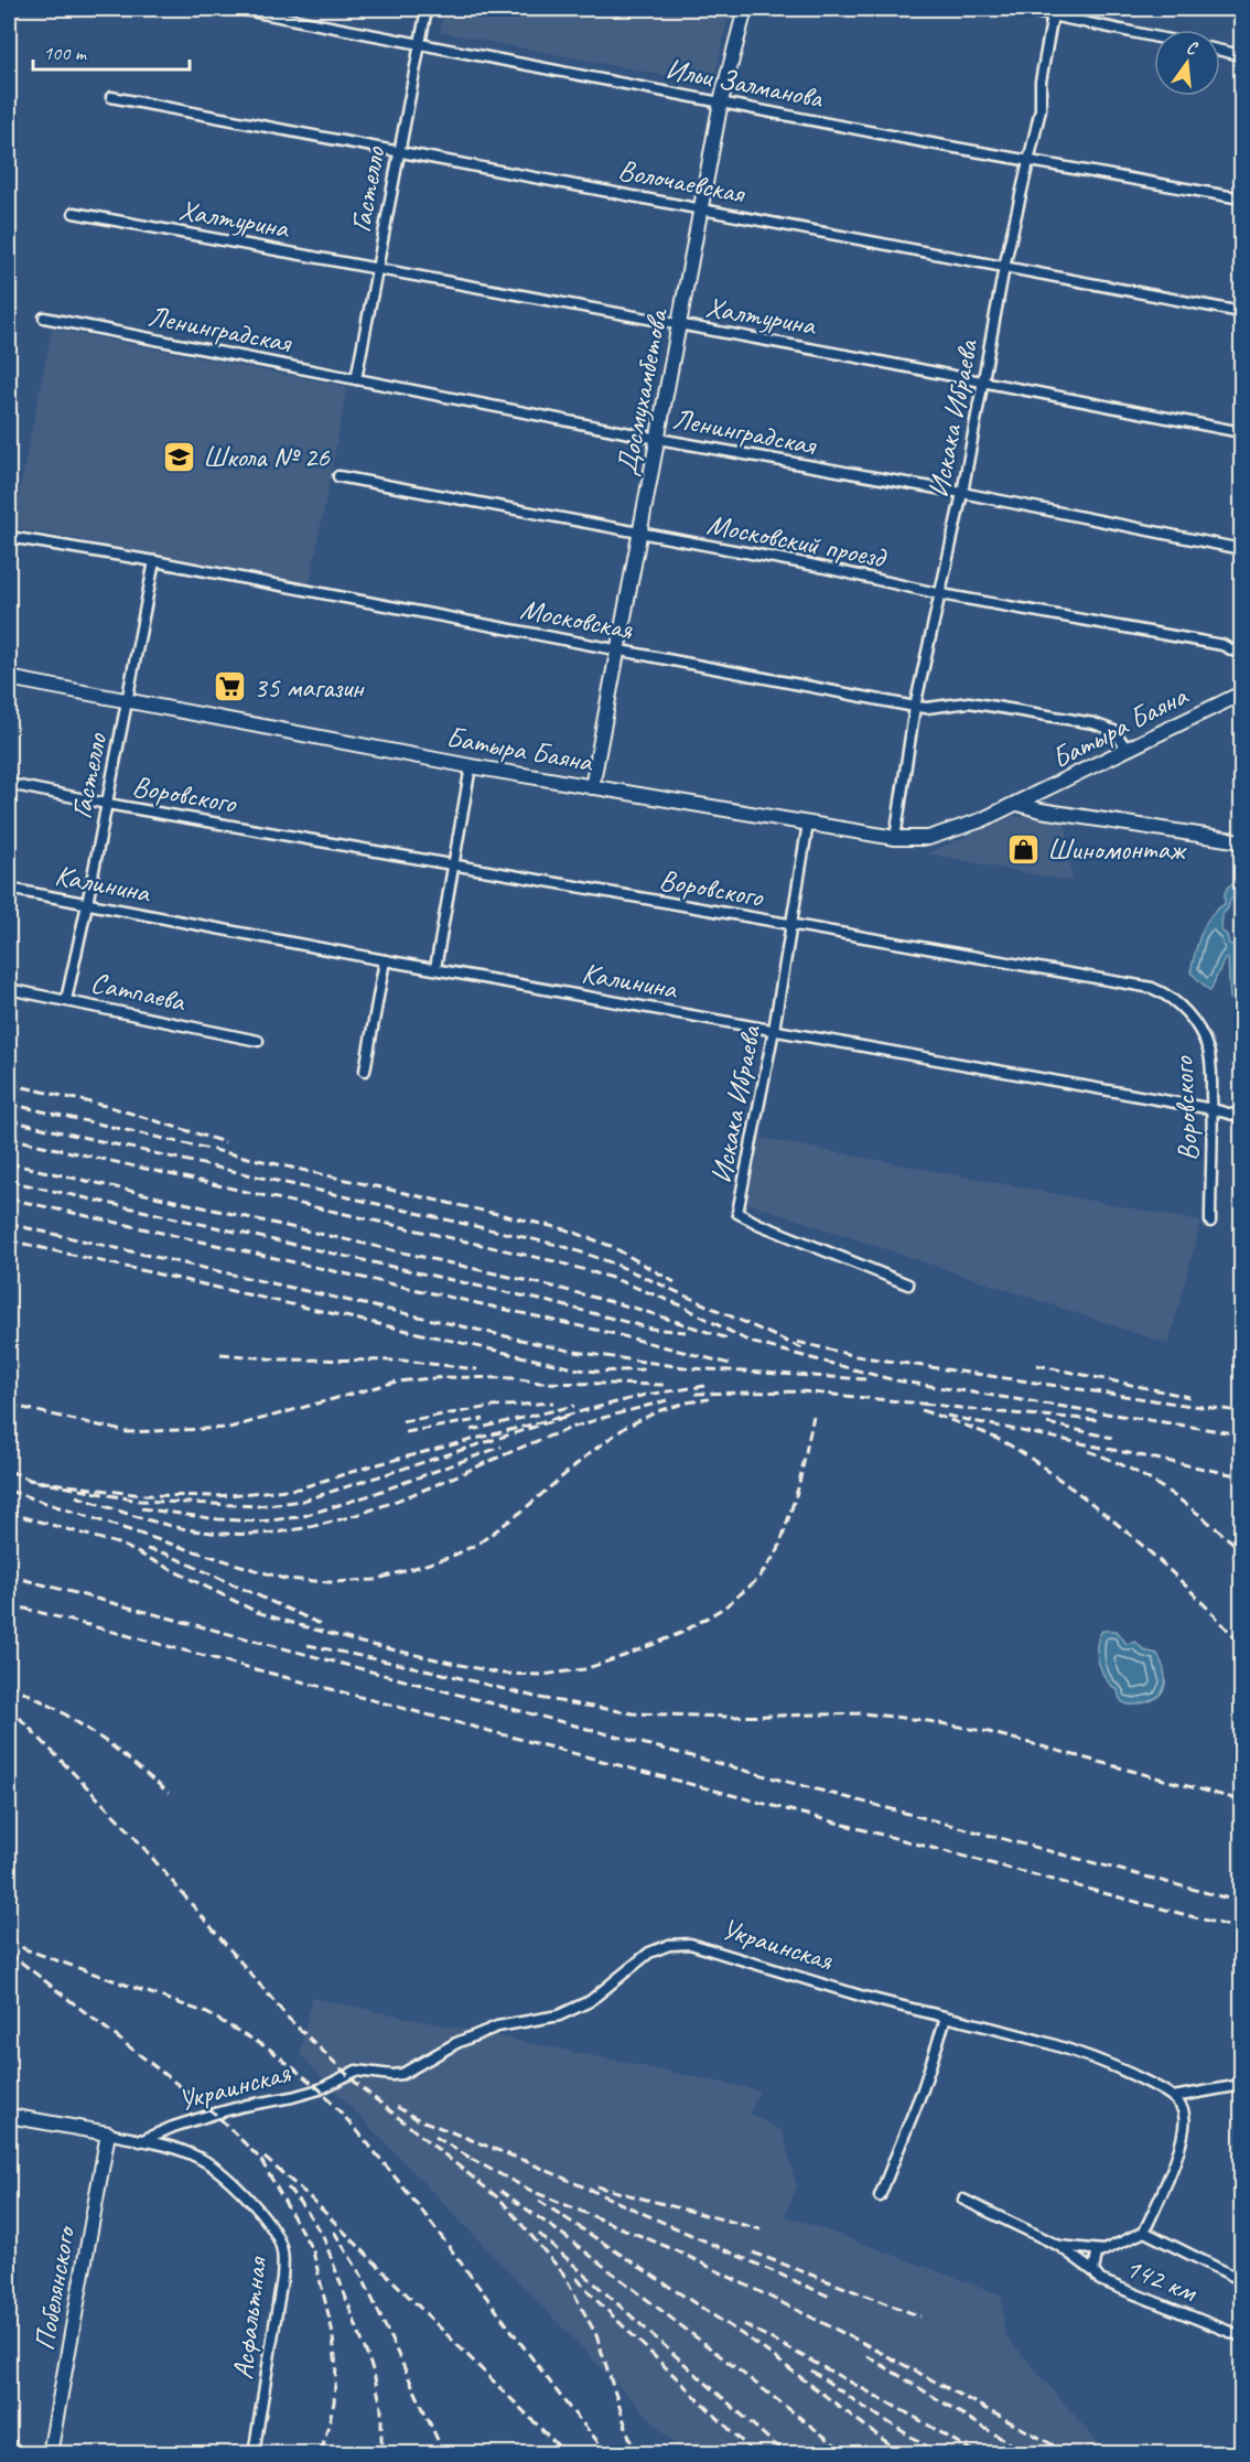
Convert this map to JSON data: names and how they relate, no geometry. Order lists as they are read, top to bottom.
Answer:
{
  "streets": {
    "street": [
      "Ильи Залманова",
      "Волочаевская",
      "Гастелло",
      "Халтурина",
      "Ленинградская",
      "Досмухамбетова",
      "Искака Ибраева",
      "Московский проезд",
      "Московская",
      "Батыра Баяна",
      "Воровского",
      "Калинина",
      "Сатпаева",
      "Украинская",
      "142 км",
      "Побелянского",
      "Асфальтная"
    ]
  },
  "crossings": [
    ["Ильи Залманова", "Гастелло"],
    ["Ильи Залманова", "Досмухамбетова"],
    ["Ильи Залманова", "Искака Ибраева"],
    ["Волочаевская", "Гастелло"],
    ["Волочаевская", "Досмухамбетова"],
    ["Волочаевская", "Искака Ибраева"],
    ["Гастелло", "Халтурина"],
    ["Гастелло", "Ленинградская"],
    ["Гастелло", "Московская"],
    ["Гастелло", "Батыра Баяна"],
    ["Гастелло", "Воровского"],
    ["Гастелло", "Калинина"],
    ["Гастелло", "Сатпаева"],
    ["Халтурина", "Досмухамбетова"],
    ["Халтурина", "Искака Ибраева"],
    ["Ленинградская", "Досмухамбетова"],
    ["Ленинградская", "Искака Ибраева"],
    ["Досмухамбетова", "Московский проезд"],
    ["Досмухамбетова", "Московская"],
    ["Досмухамбетова", "Батыра Баяна"],
    ["Искака Ибраева", "Московский проезд"],
    ["Искака Ибраева", "Московская"],
    ["Искака Ибраева", "Батыра Баяна"],
    ["Искака Ибраева", "Воровского"],
    ["Искака Ибраева", "Калинина"],
    ["Московская", "Батыра Баяна"],
    ["Воровского", "Калинина"],
    ["Украинская", "Асфальтная"],
    ["Побелянского", "Асфальтная"]
  ],
  "places": {
    "school or university": ["Школа № 26"],
    "supermarket": ["35 магазин"],
    "shop": ["Шиномонтаж"]
  },
  "scale_bar": "100 m",
  "north": "top"
}
